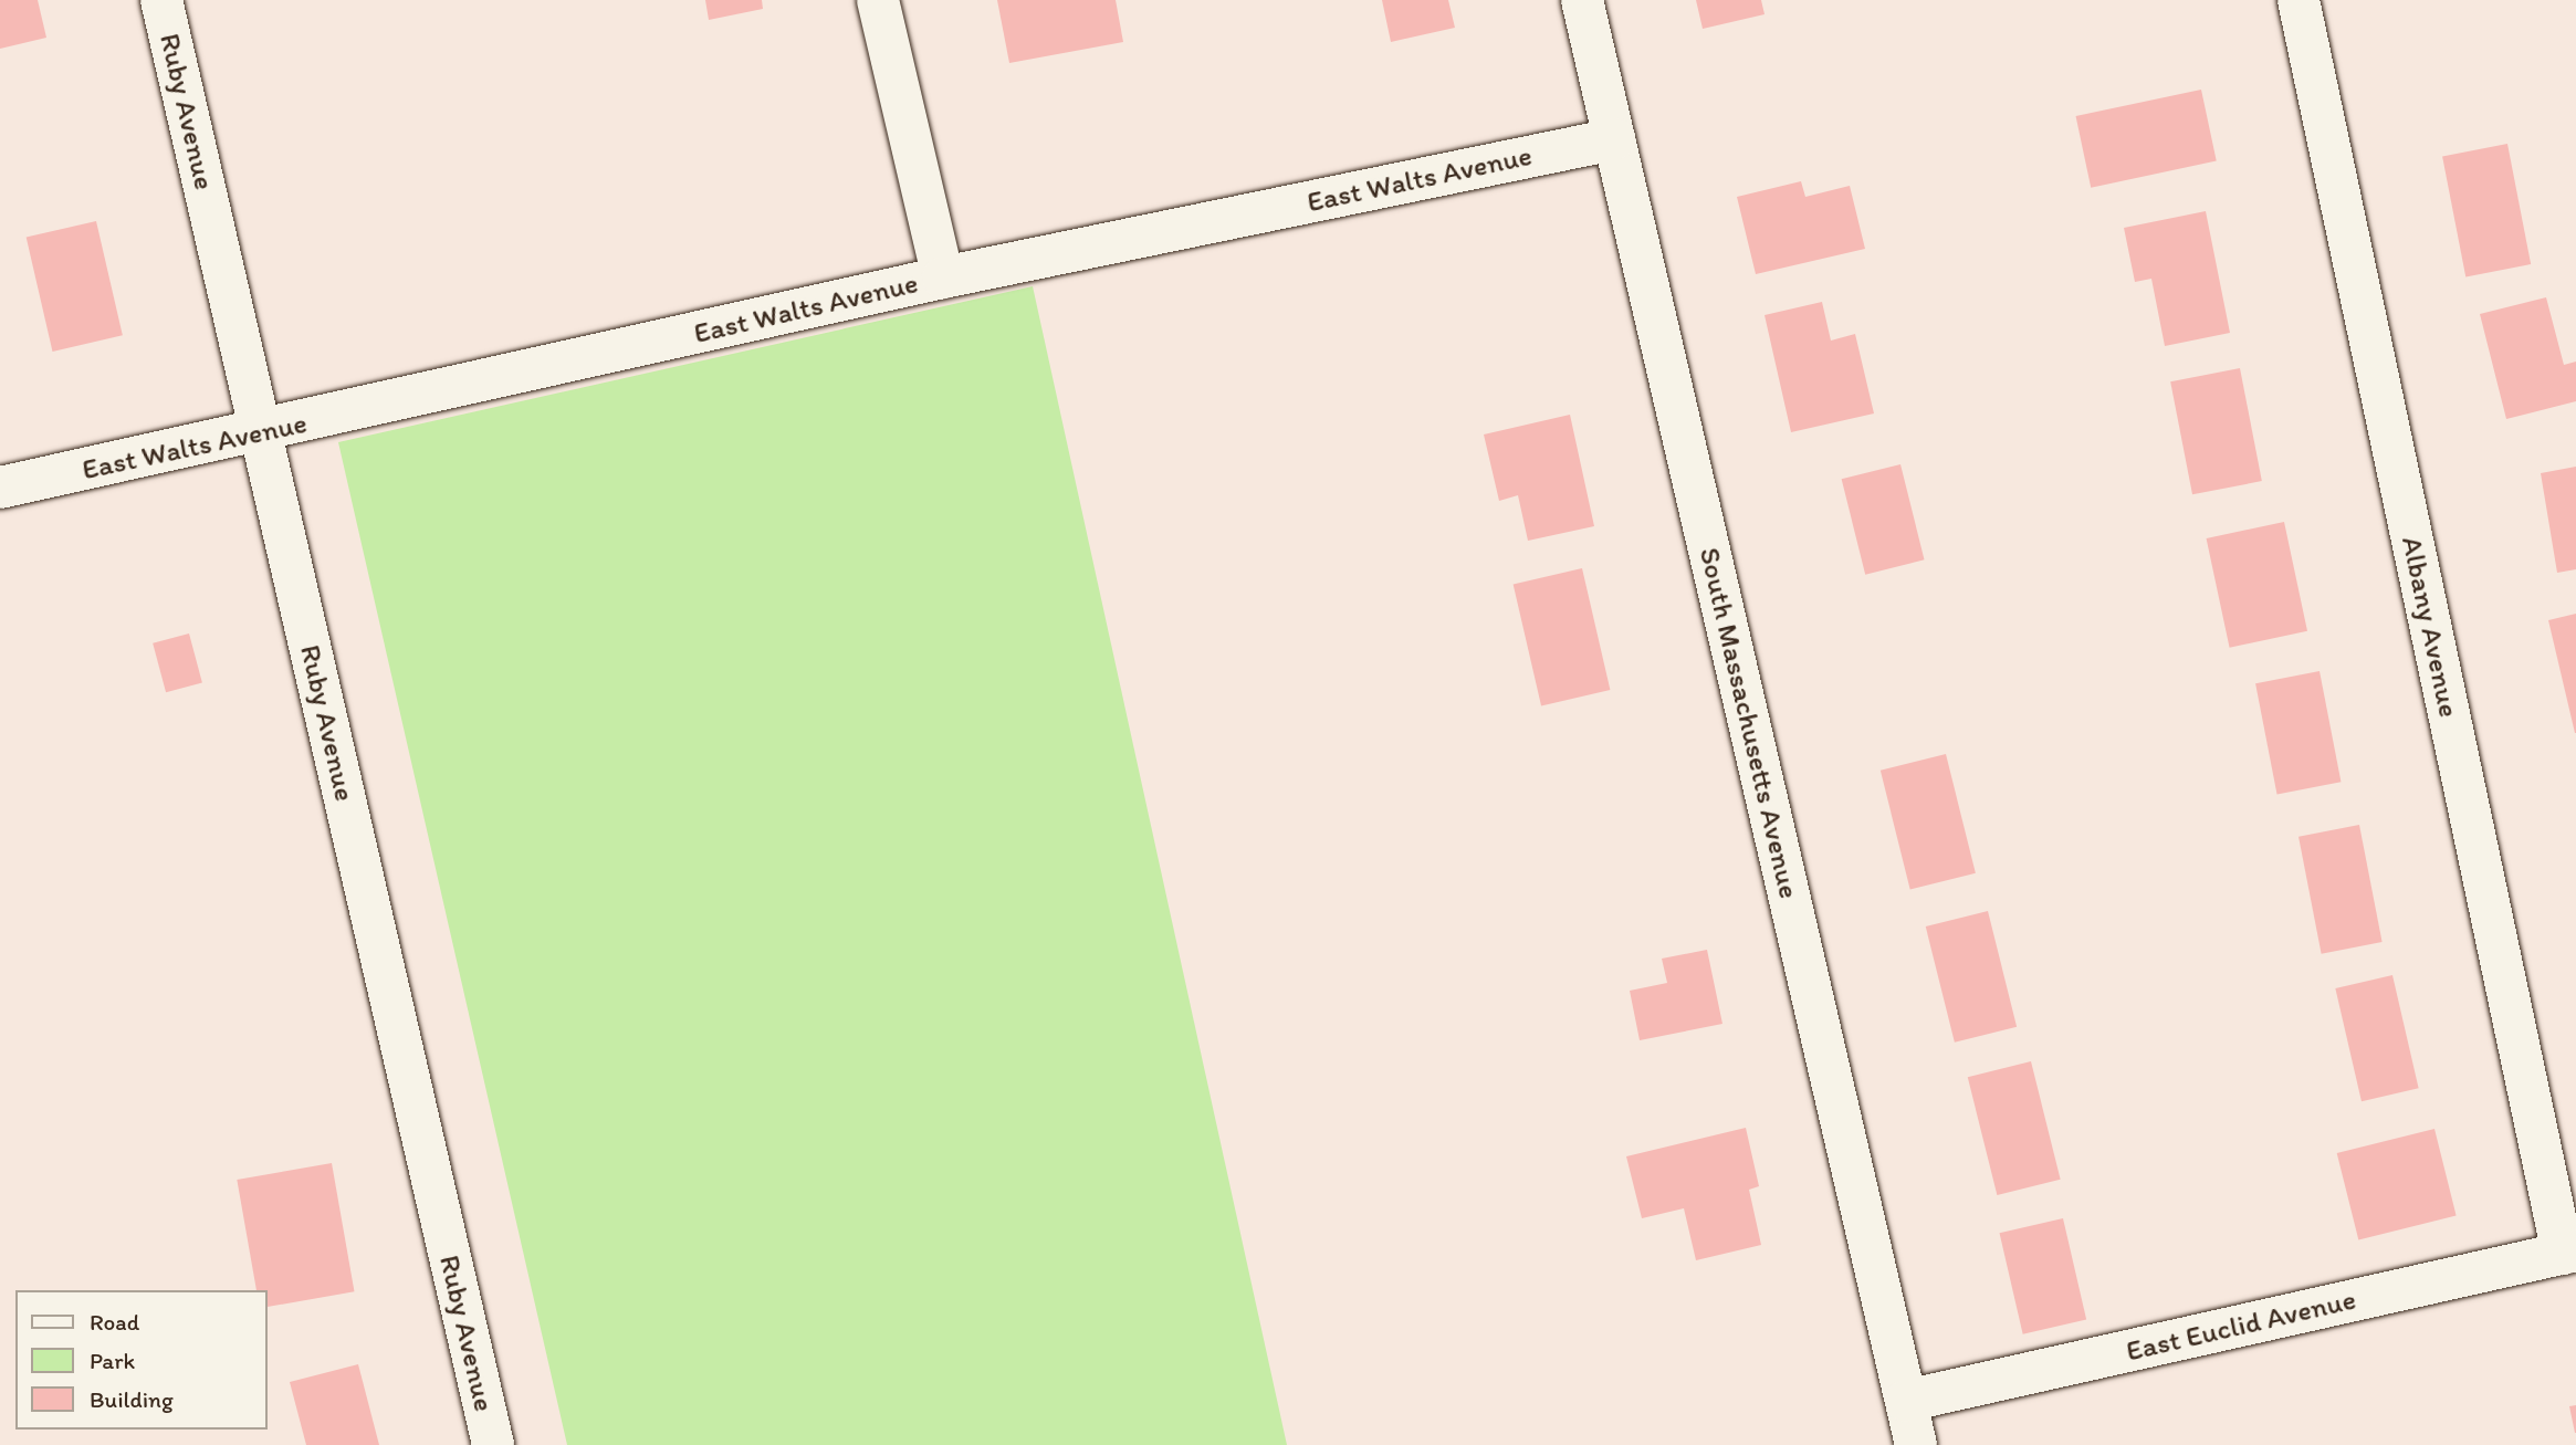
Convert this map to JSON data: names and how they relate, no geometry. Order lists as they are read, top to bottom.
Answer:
{
  "streets": {
    "street": [
      "Ruby Avenue",
      "East Walts Avenue",
      "Albany Avenue",
      "South Massachusetts Avenue",
      "East Euclid Avenue"
    ]
  },
  "crossings": [
    ["Ruby Avenue", "East Walts Avenue"],
    ["East Walts Avenue", "South Massachusetts Avenue"],
    ["Albany Avenue", "East Euclid Avenue"],
    ["South Massachusetts Avenue", "East Euclid Avenue"]
  ],
  "legend": ["Road", "Park", "Building"]
}
